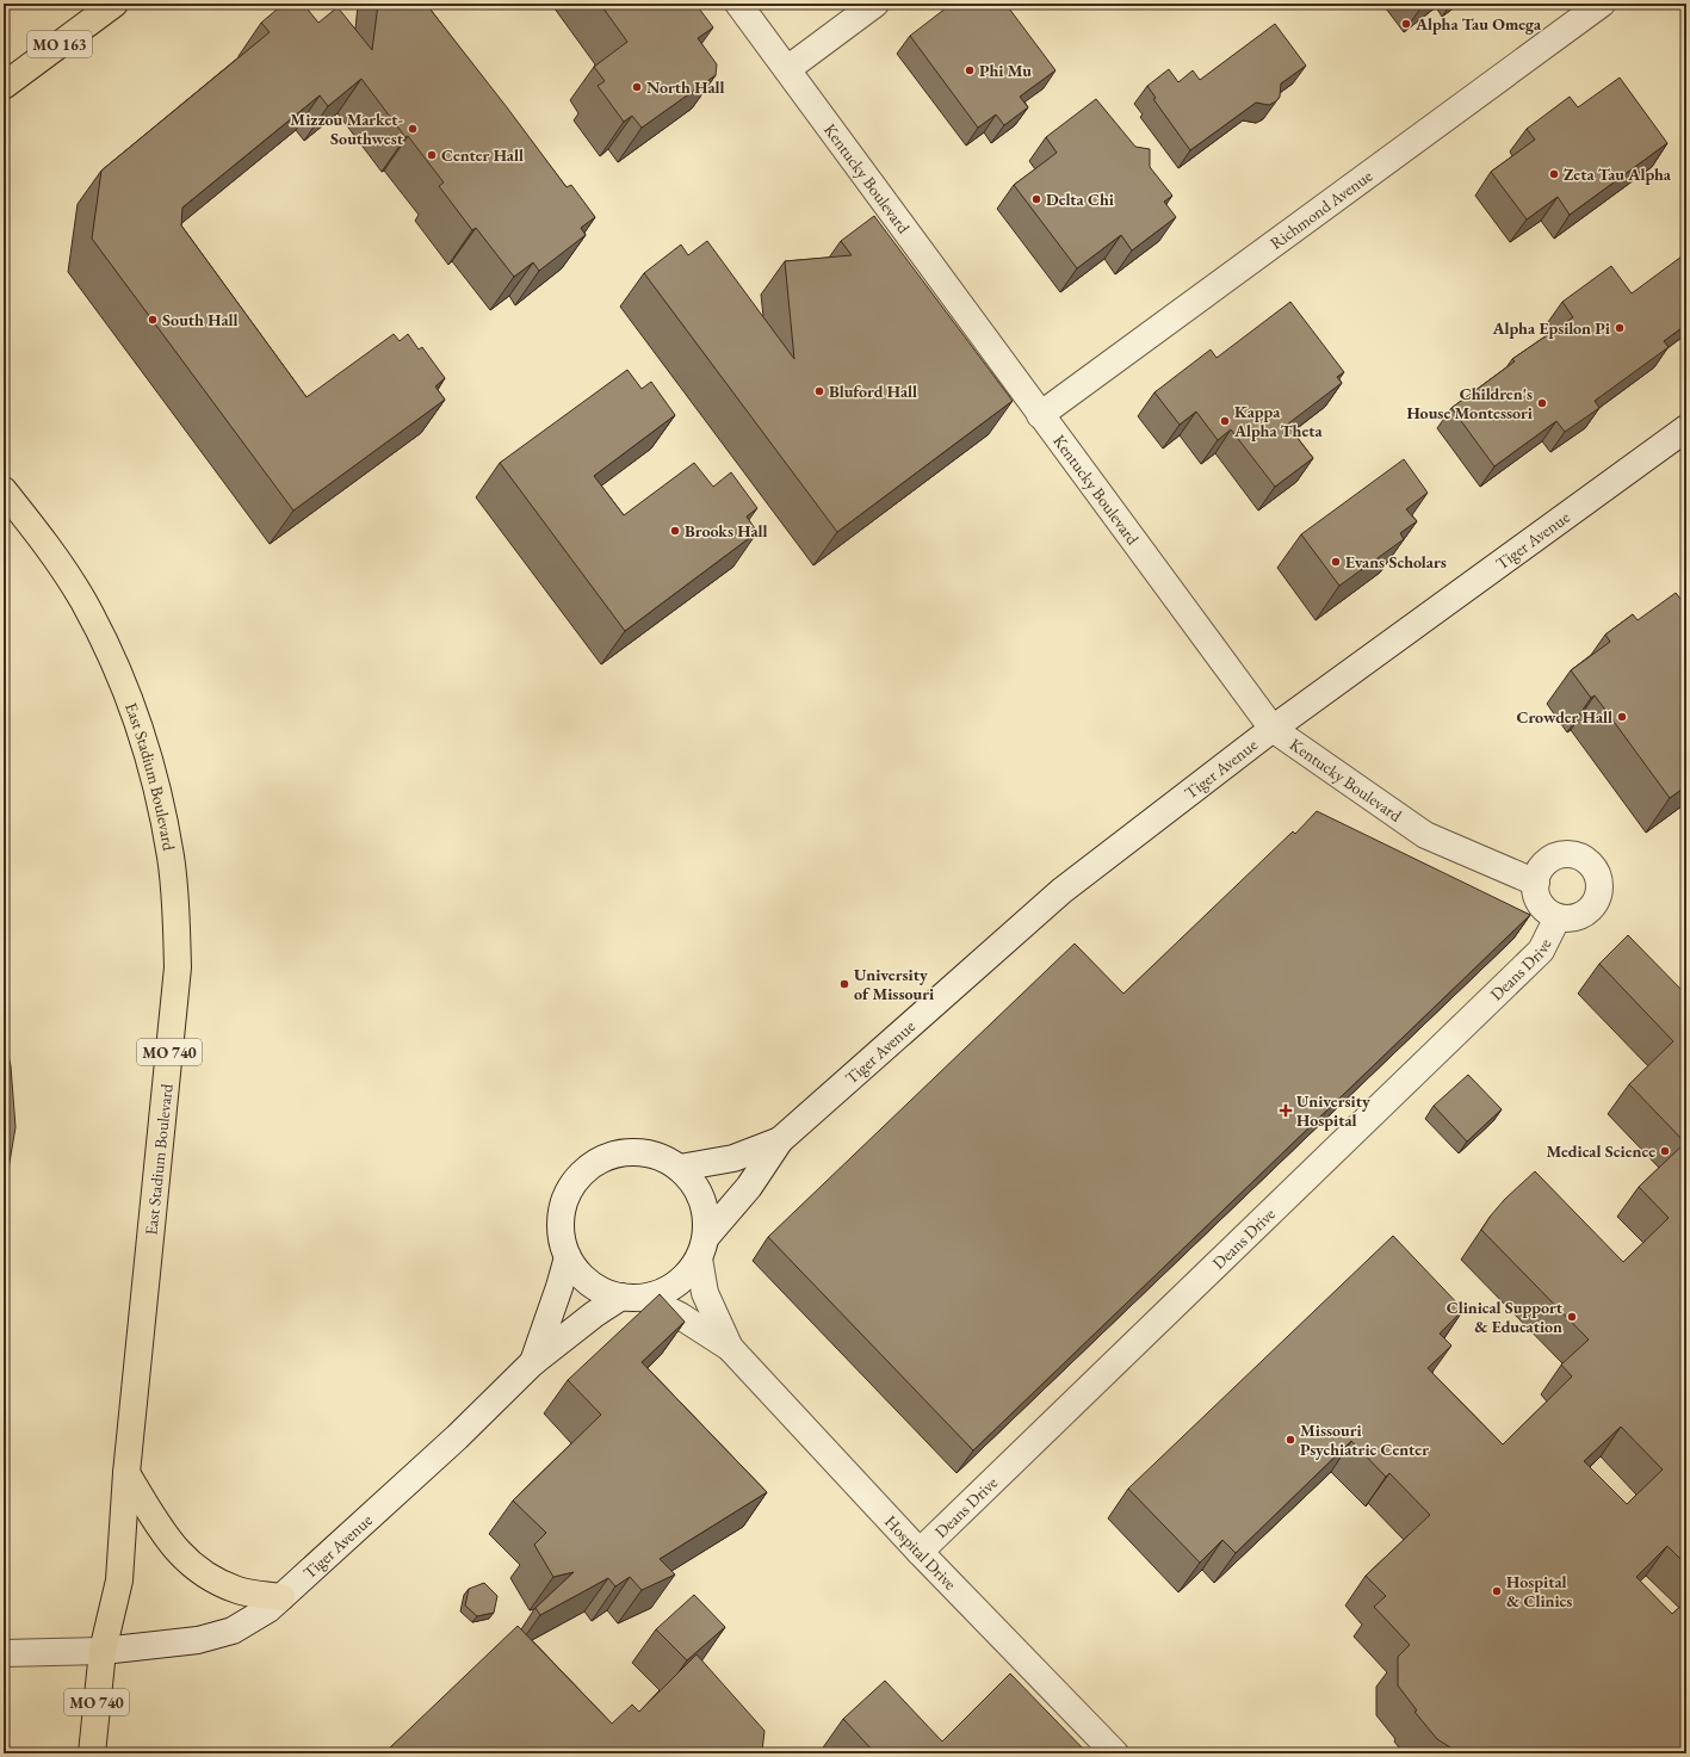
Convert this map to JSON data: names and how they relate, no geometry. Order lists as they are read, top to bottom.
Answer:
{
  "streets": {
    "main road": ["MO 163", "East Stadium Boulevard", "MO 740"],
    "street": [
      "Kentucky Boulevard",
      "Richmond Avenue",
      "Tiger Avenue",
      "Deans Drive",
      "Hospital Drive"
    ]
  },
  "crossings": [
    ["Kentucky Boulevard", "Richmond Avenue"],
    ["Kentucky Boulevard", "Tiger Avenue"],
    ["Kentucky Boulevard", "Deans Drive"],
    ["Tiger Avenue", "East Stadium Boulevard"],
    ["Tiger Avenue", "Hospital Drive"],
    ["Deans Drive", "Hospital Drive"]
  ],
  "places": {
    "other": [
      "Alpha Tau Omega",
      "Phi Mu",
      "North Hall",
      "Mizzou Market- Southwest",
      "Center Hall",
      "Zeta Tau Alpha",
      "Delta Chi",
      "South Hall",
      "Alpha Epsilon Pi",
      "Bluford Hall",
      "Children's House Montessori",
      "Kappa Alpha Theta",
      "Brooks Hall",
      "Evans Scholars",
      "Crowder Hall",
      "University of Missouri",
      "Medical Science",
      "Clinical Support & Education",
      "Missouri Psychiatric Center",
      "Hospital & Clinics"
    ],
    "health": ["University Hospital"]
  }
}
